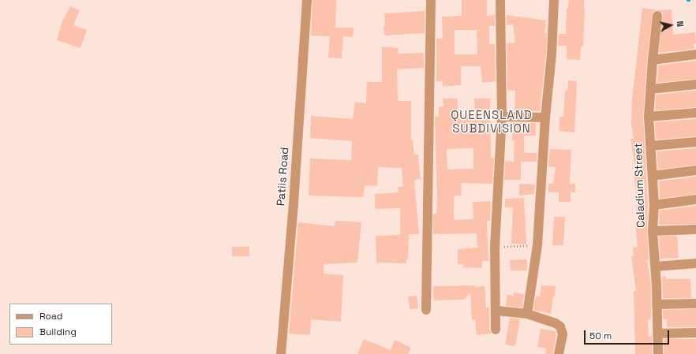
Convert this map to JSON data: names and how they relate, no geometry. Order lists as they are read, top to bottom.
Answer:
{
  "streets": {
    "street": ["Patiis Road", "Caladium Street"]
  },
  "districts": ["QUEENSLAND SUBDIVISION"],
  "legend": ["Road", "Building"],
  "scale_bar": "50 m",
  "north": "right"
}
